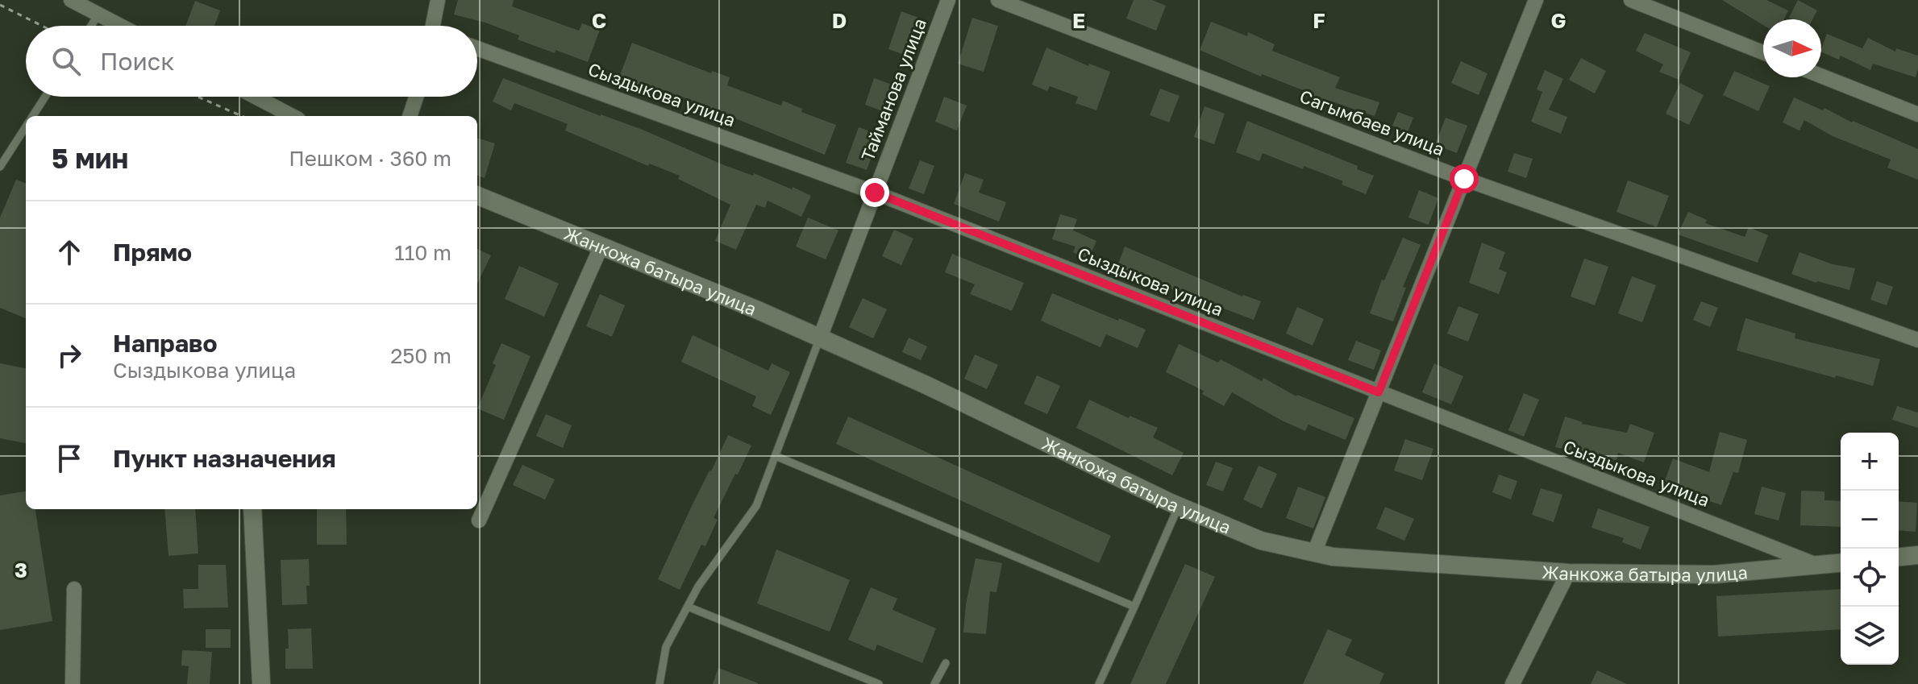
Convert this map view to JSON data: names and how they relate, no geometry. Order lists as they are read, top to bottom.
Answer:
{
  "streets": {
    "street": [
      "Тайманова улица",
      "Сыздыкова улица",
      "Сагымбаев улица",
      "Жанкожа батыра улица"
    ]
  },
  "crossings": [
    ["Тайманова улица", "Сыздыкова улица"],
    ["Тайманова улица", "Жанкожа батыра улица"],
    ["Сыздыкова улица", "Жанкожа батыра улица"]
  ],
  "north": "right",
  "page": {
    "search": "Поиск",
    "heading": ["5 мин", "Пешком · 360 m"],
    "list": [
      ["Прямо", "110 m"],
      ["Направо", "Сыздыкова улица", "250 m"],
      "Пункт назначения"
    ],
    "map_buttons": ["+", "−"]
  },
  "grid": {
    "columns": [
      "C",
      "D",
      "E",
      "F",
      "G"
    ],
    "rows": ["3"]
  }
}
